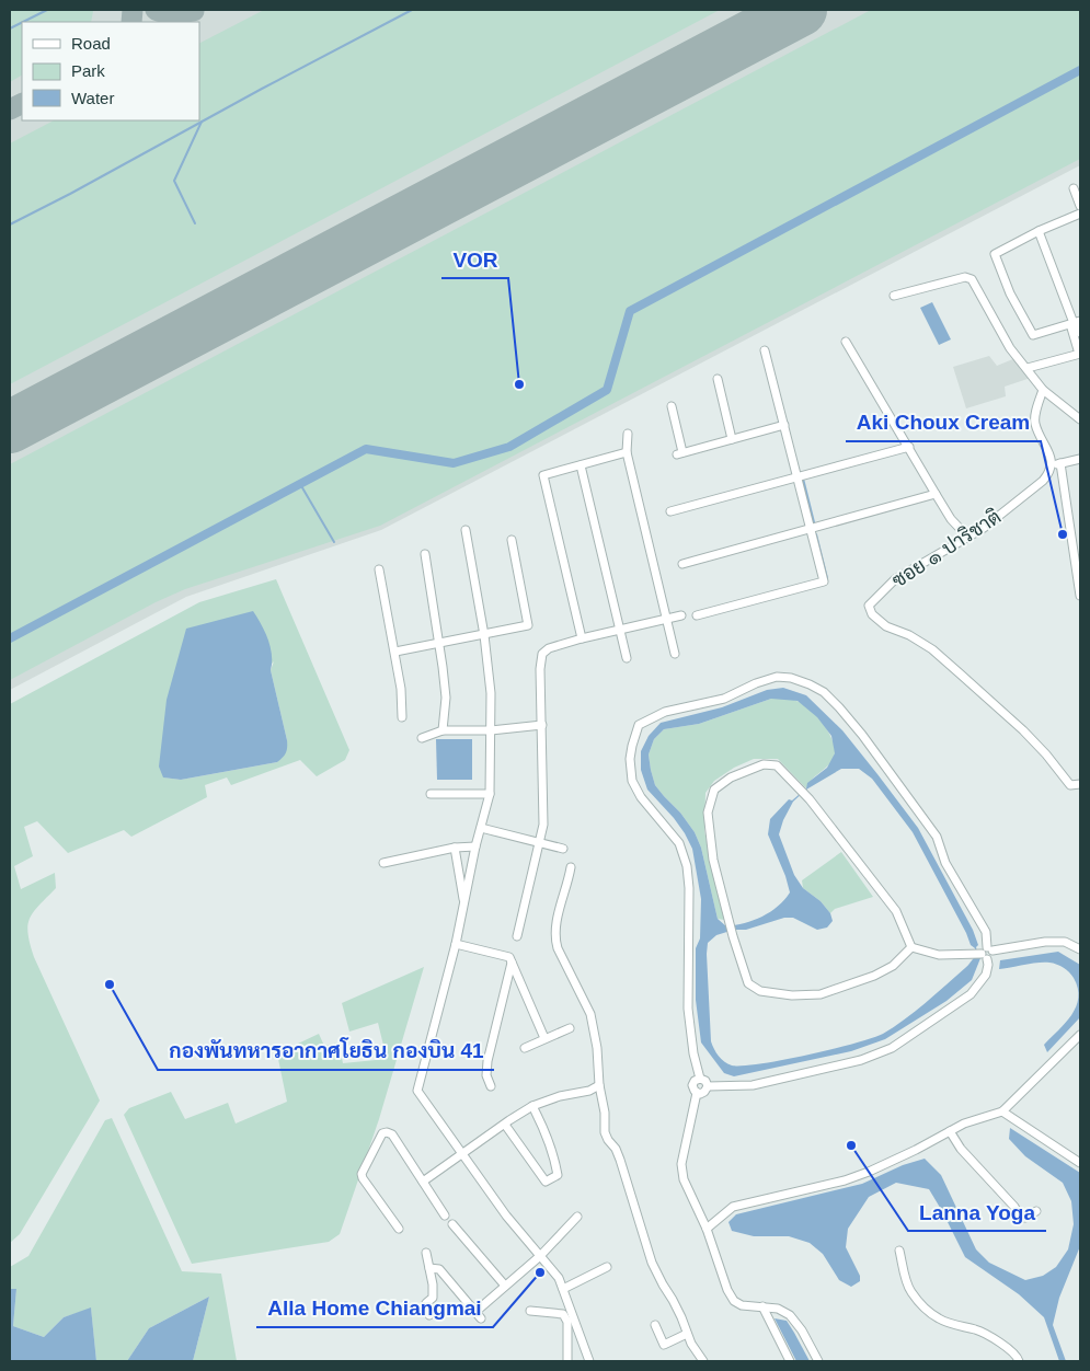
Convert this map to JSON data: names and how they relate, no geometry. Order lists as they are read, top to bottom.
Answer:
{
  "streets": {
    "street": ["ซอย ๑ ปาริชาติ"]
  },
  "places": [
    "VOR",
    "Aki Choux Cream",
    "กองพันทหารอากาศโยธิน กองบิน 41",
    "Lanna Yoga",
    "Alla Home Chiangmai"
  ],
  "legend": ["Road", "Park", "Water"]
}
